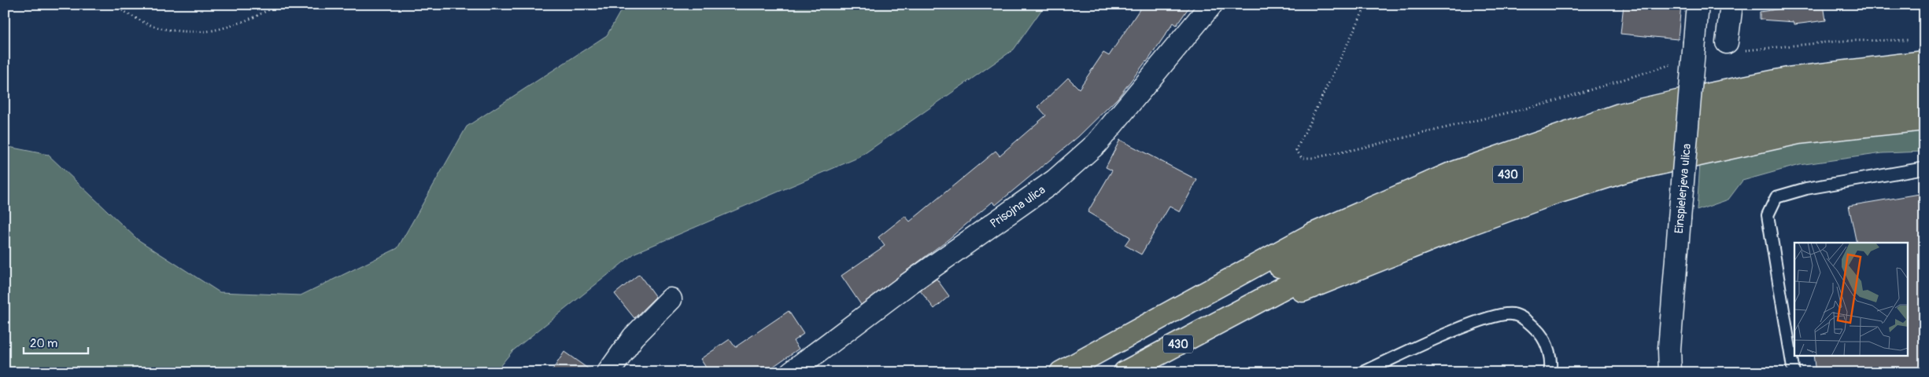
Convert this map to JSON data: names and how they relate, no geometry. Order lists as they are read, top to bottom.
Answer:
{
  "streets": {
    "highway": ["430"],
    "street": ["Einspielerjeva ulica", "Prisojna ulica"]
  },
  "scale_bar": "20 m"
}
